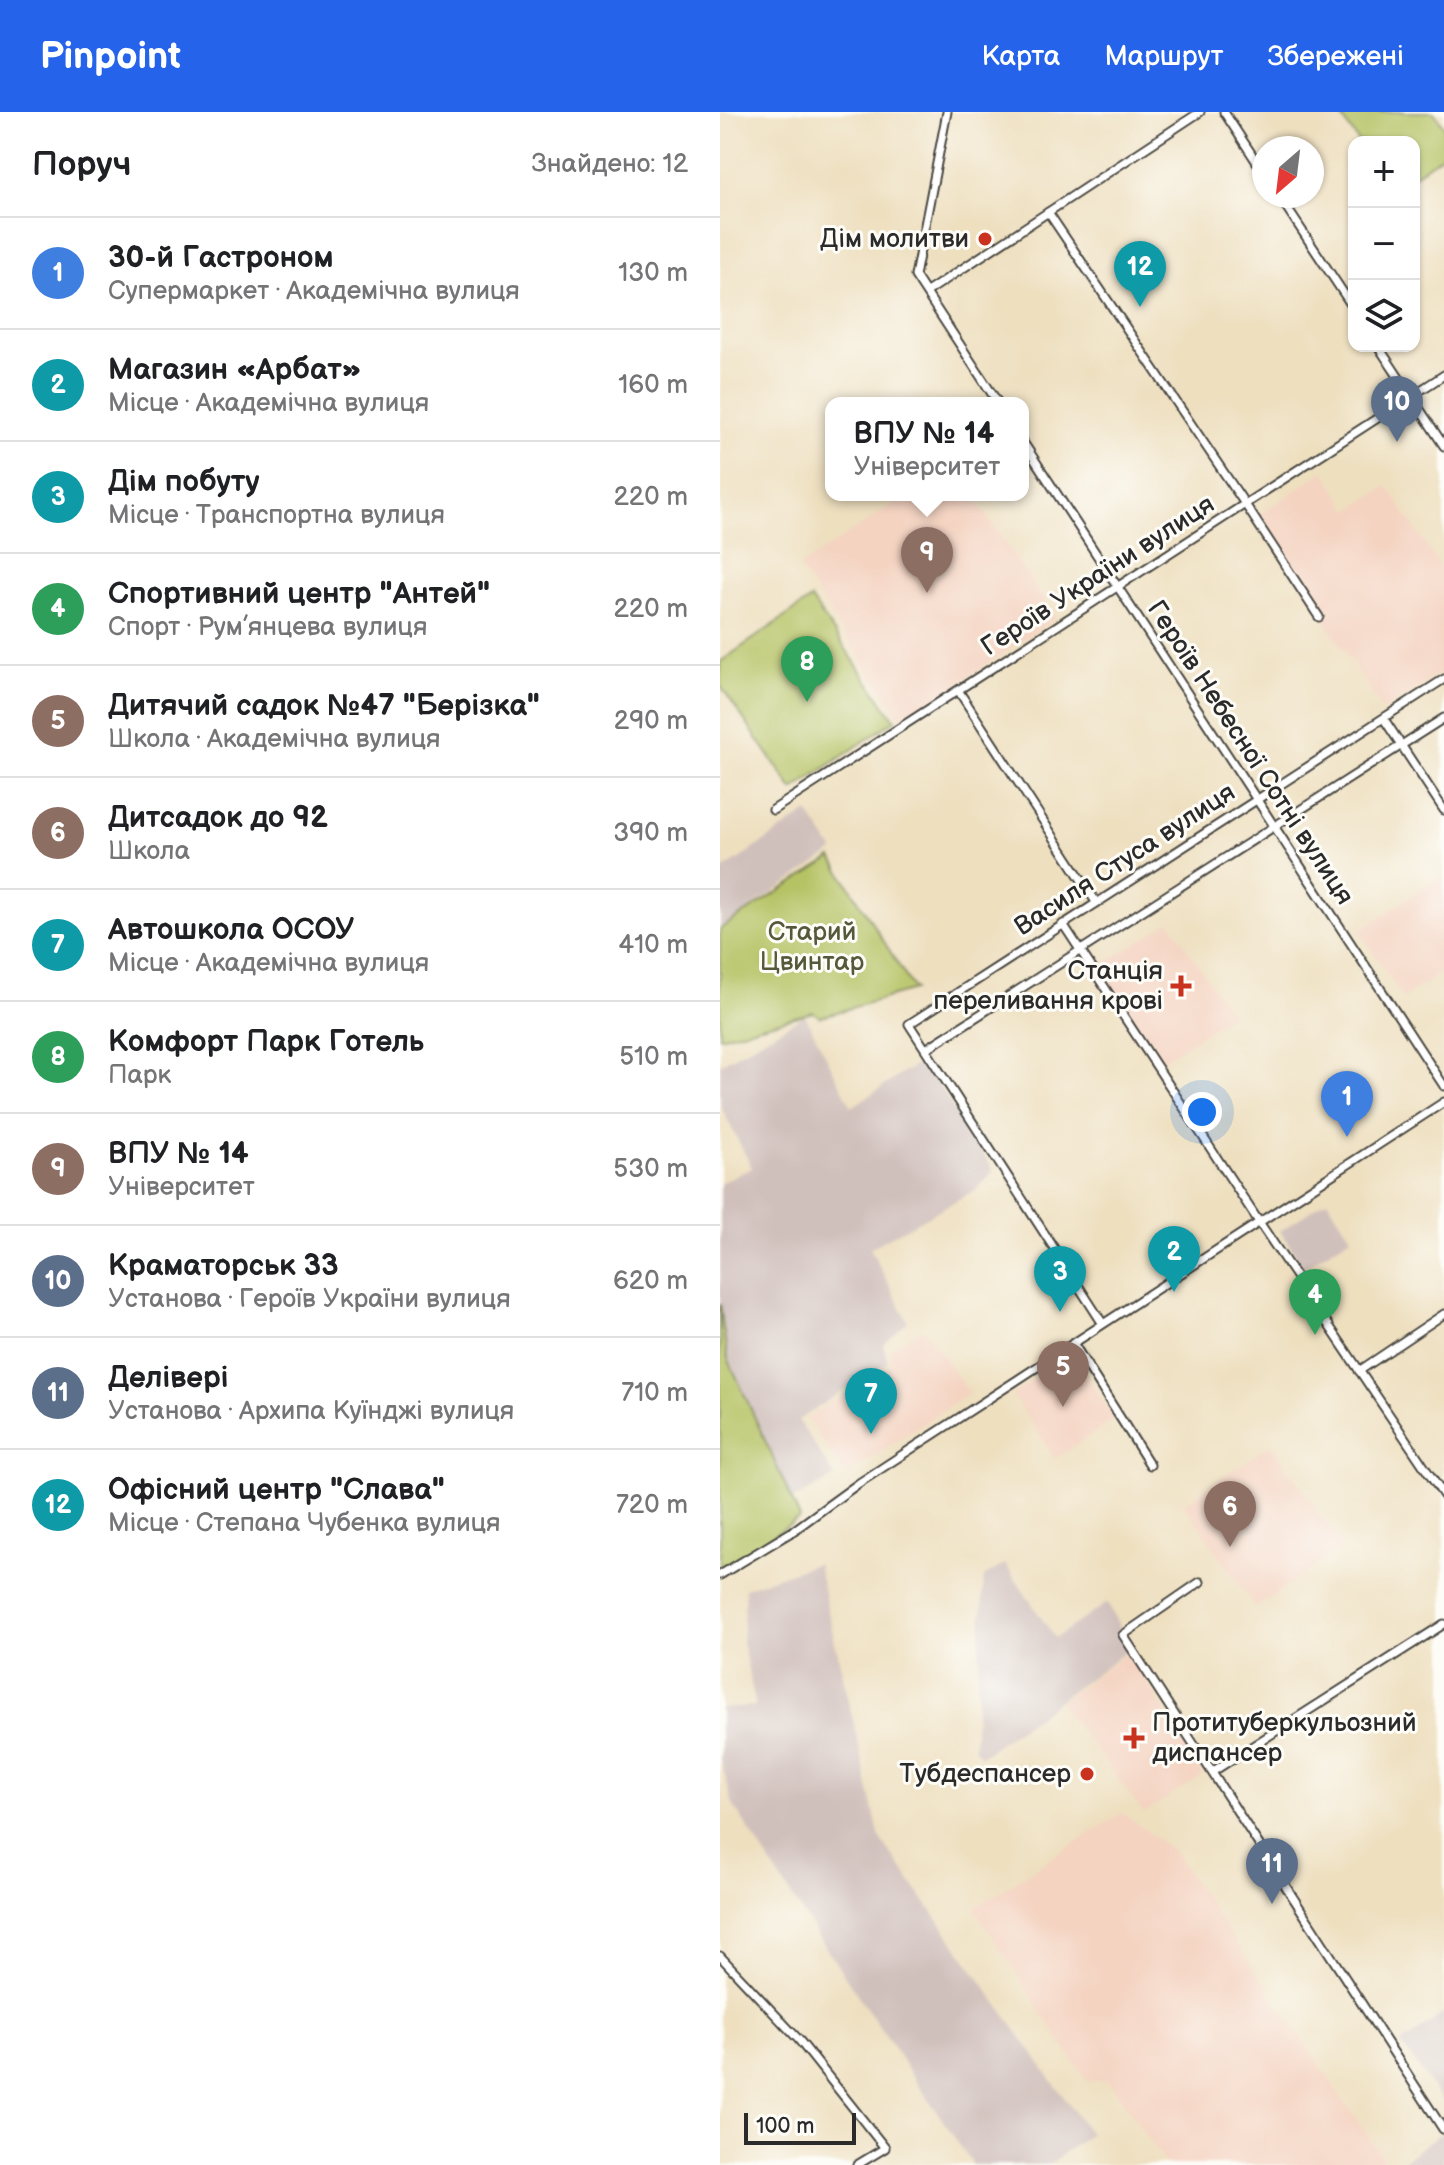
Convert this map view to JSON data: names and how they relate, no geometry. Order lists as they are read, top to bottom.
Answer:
{
  "streets": {
    "street": ["Героїв України вулиця", "Героїв Небесної Сотні вулиця", "Василя Стуса вулиця"]
  },
  "crossings": [
    ["Героїв України вулиця", "Героїв Небесної Сотні вулиця"],
    ["Героїв Небесної Сотні вулиця", "Василя Стуса вулиця"]
  ],
  "parks": ["Старий Цвинтар"],
  "places": {
    "other": ["Дім молитви", "Тубдеспансер"],
    "health": ["Станція переливання крові", "Протитуберкульозний диспансер"]
  },
  "scale_bar": "100 m",
  "north": "bottom left",
  "page": {
    "header": "Pinpoint",
    "nav": ["Карта", "Маршрут", "Збережені"],
    "heading": ["Поруч", "Знайдено: 12"],
    "map_buttons": ["+", "−"],
    "list": [
      {
        "mark": "1",
        "name": "30-й Гастроном",
        "note": "Супермаркет · Академічна вулиця",
        "value": "130 m"
      },
      {
        "mark": "2",
        "name": "Магазин «Арбат»",
        "note": "Місце · Академічна вулиця",
        "value": "160 m"
      },
      {
        "mark": "3",
        "name": "Дім побуту",
        "note": "Місце · Транспортна вулиця",
        "value": "220 m"
      },
      {
        "mark": "4",
        "name": "Спортивний центр \"Антей\"",
        "note": "Спорт · Рум’янцева вулиця",
        "value": "220 m"
      },
      {
        "mark": "5",
        "name": "Дитячий садок №47 \"Берізка\"",
        "note": "Школа · Академічна вулиця",
        "value": "290 m"
      },
      {
        "mark": "6",
        "name": "Дитсадок до 92",
        "note": "Школа",
        "value": "390 m"
      },
      {
        "mark": "7",
        "name": "Автошкола ОСОУ",
        "note": "Місце · Академічна вулиця",
        "value": "410 m"
      },
      {
        "mark": "8",
        "name": "Комфорт Парк Готель",
        "note": "Парк",
        "value": "510 m"
      },
      {
        "mark": "9",
        "name": "ВПУ № 14",
        "note": "Університет",
        "value": "530 m"
      },
      {
        "mark": "10",
        "name": "Краматорськ 33",
        "note": "Установа · Героїв України вулиця",
        "value": "620 m"
      },
      {
        "mark": "11",
        "name": "Делівері",
        "note": "Установа · Архипа Куїнджі вулиця",
        "value": "710 m"
      },
      {
        "mark": "12",
        "name": "Офісний центр \"Слава\"",
        "note": "Місце · Степана Чубенка вулиця",
        "value": "720 m"
      }
    ],
    "pins": [
      "12",
      "10",
      "9",
      "8",
      "1",
      "2",
      "3",
      "4",
      "5",
      "7",
      "6",
      "11"
    ],
    "popup": ["ВПУ № 14", "Університет"],
    "scale": "100 m"
  }
}
